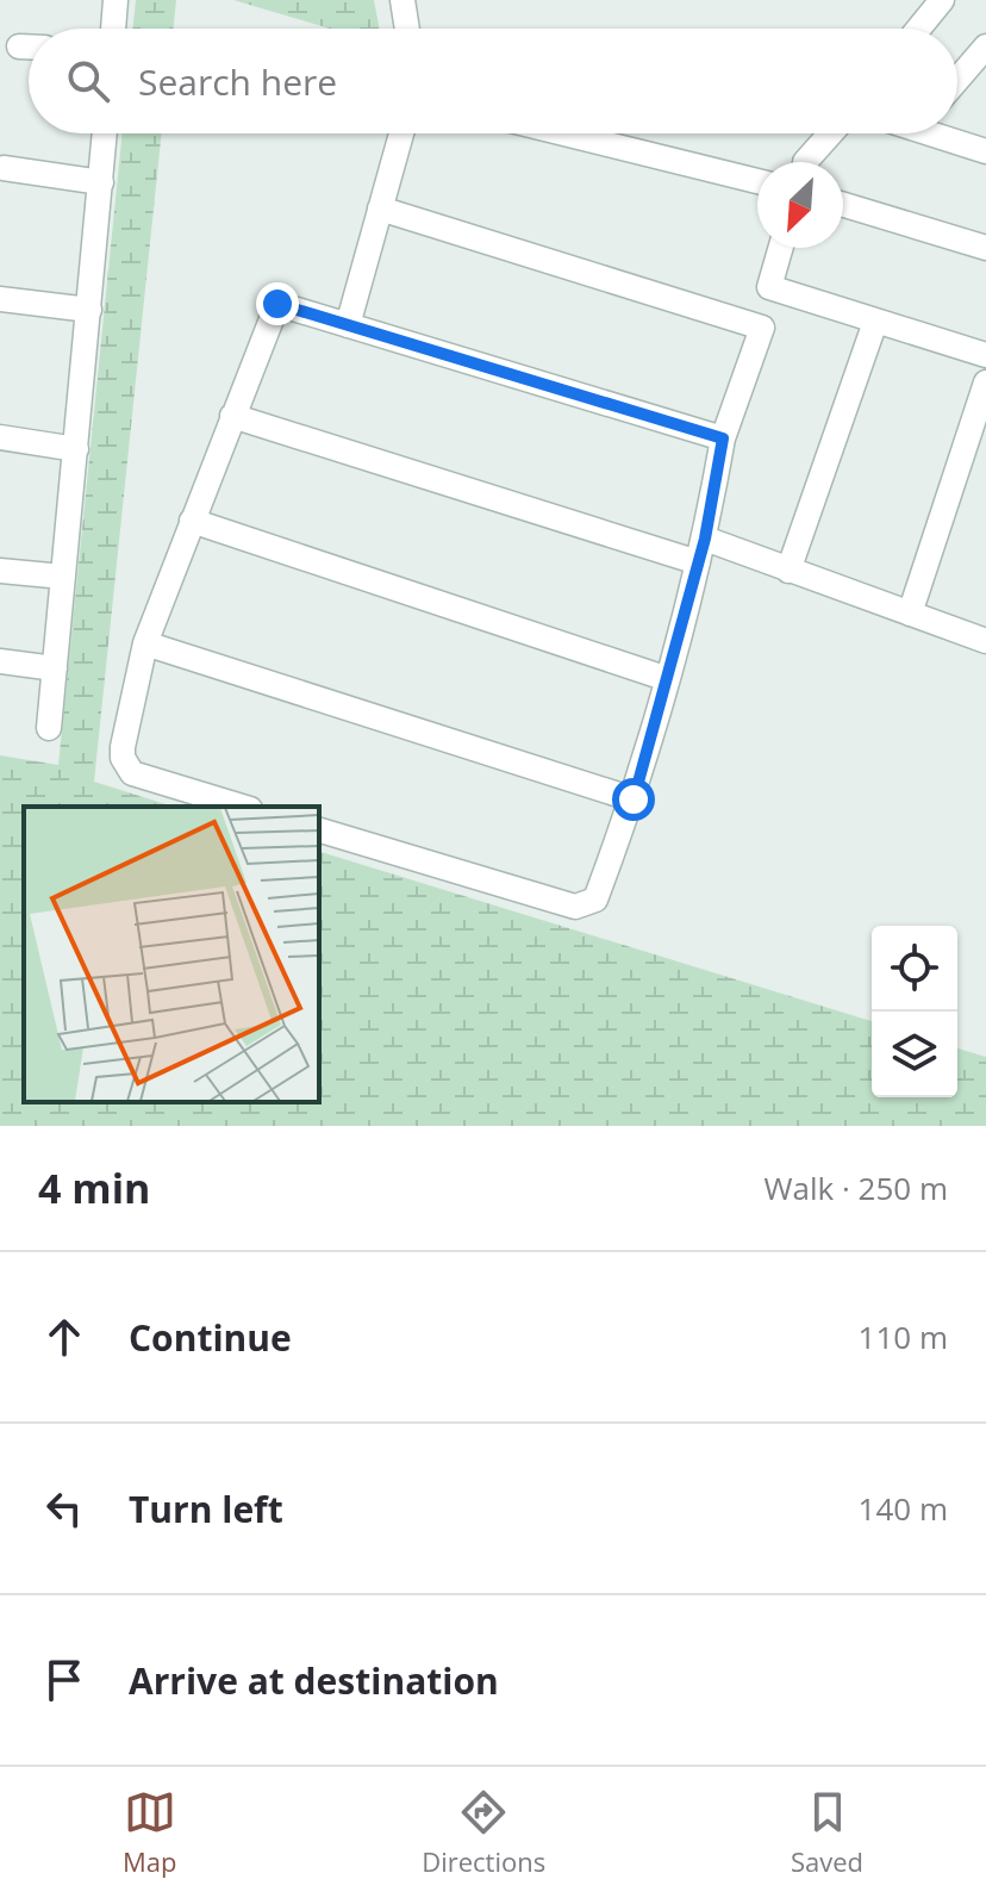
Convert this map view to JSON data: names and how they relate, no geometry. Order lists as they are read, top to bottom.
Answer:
{
  "north": "bottom left",
  "page": {
    "search": "Search here",
    "heading": ["4 min", "Walk · 250 m"],
    "list": [
      ["Continue", "110 m"],
      ["Turn left", "140 m"],
      "Arrive at destination"
    ],
    "nav": ["Map", "Directions", "Saved"]
  }
}
